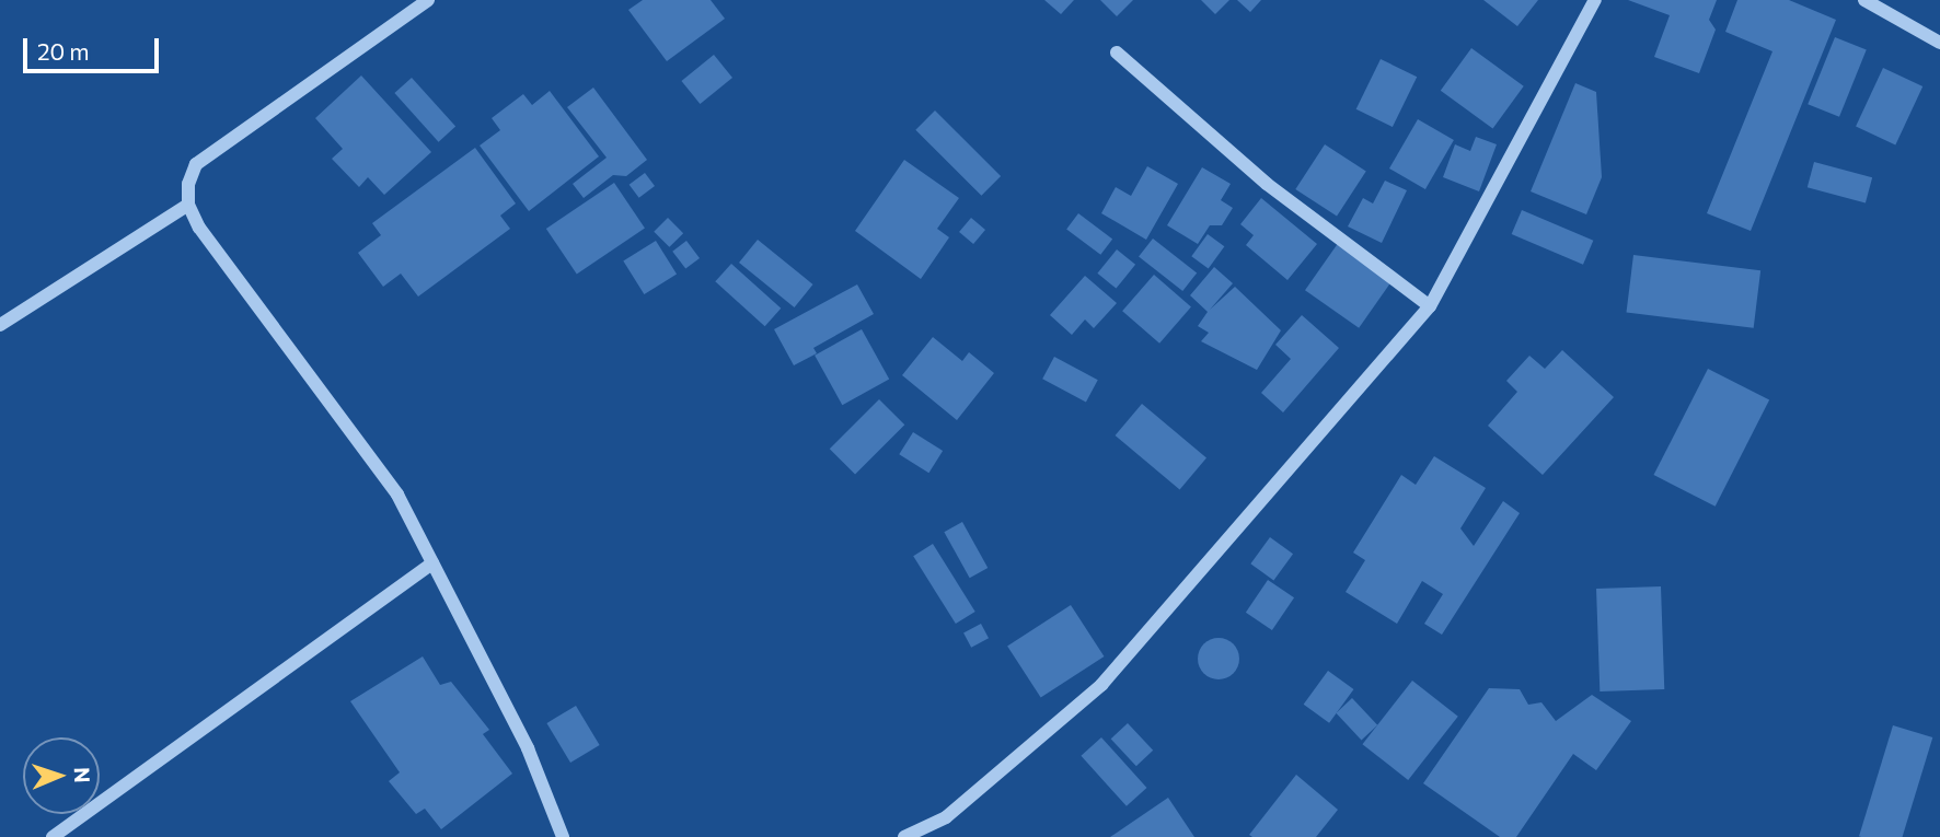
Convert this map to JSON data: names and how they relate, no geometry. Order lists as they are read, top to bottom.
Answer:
{
  "scale_bar": "20 m",
  "north": "right"
}
